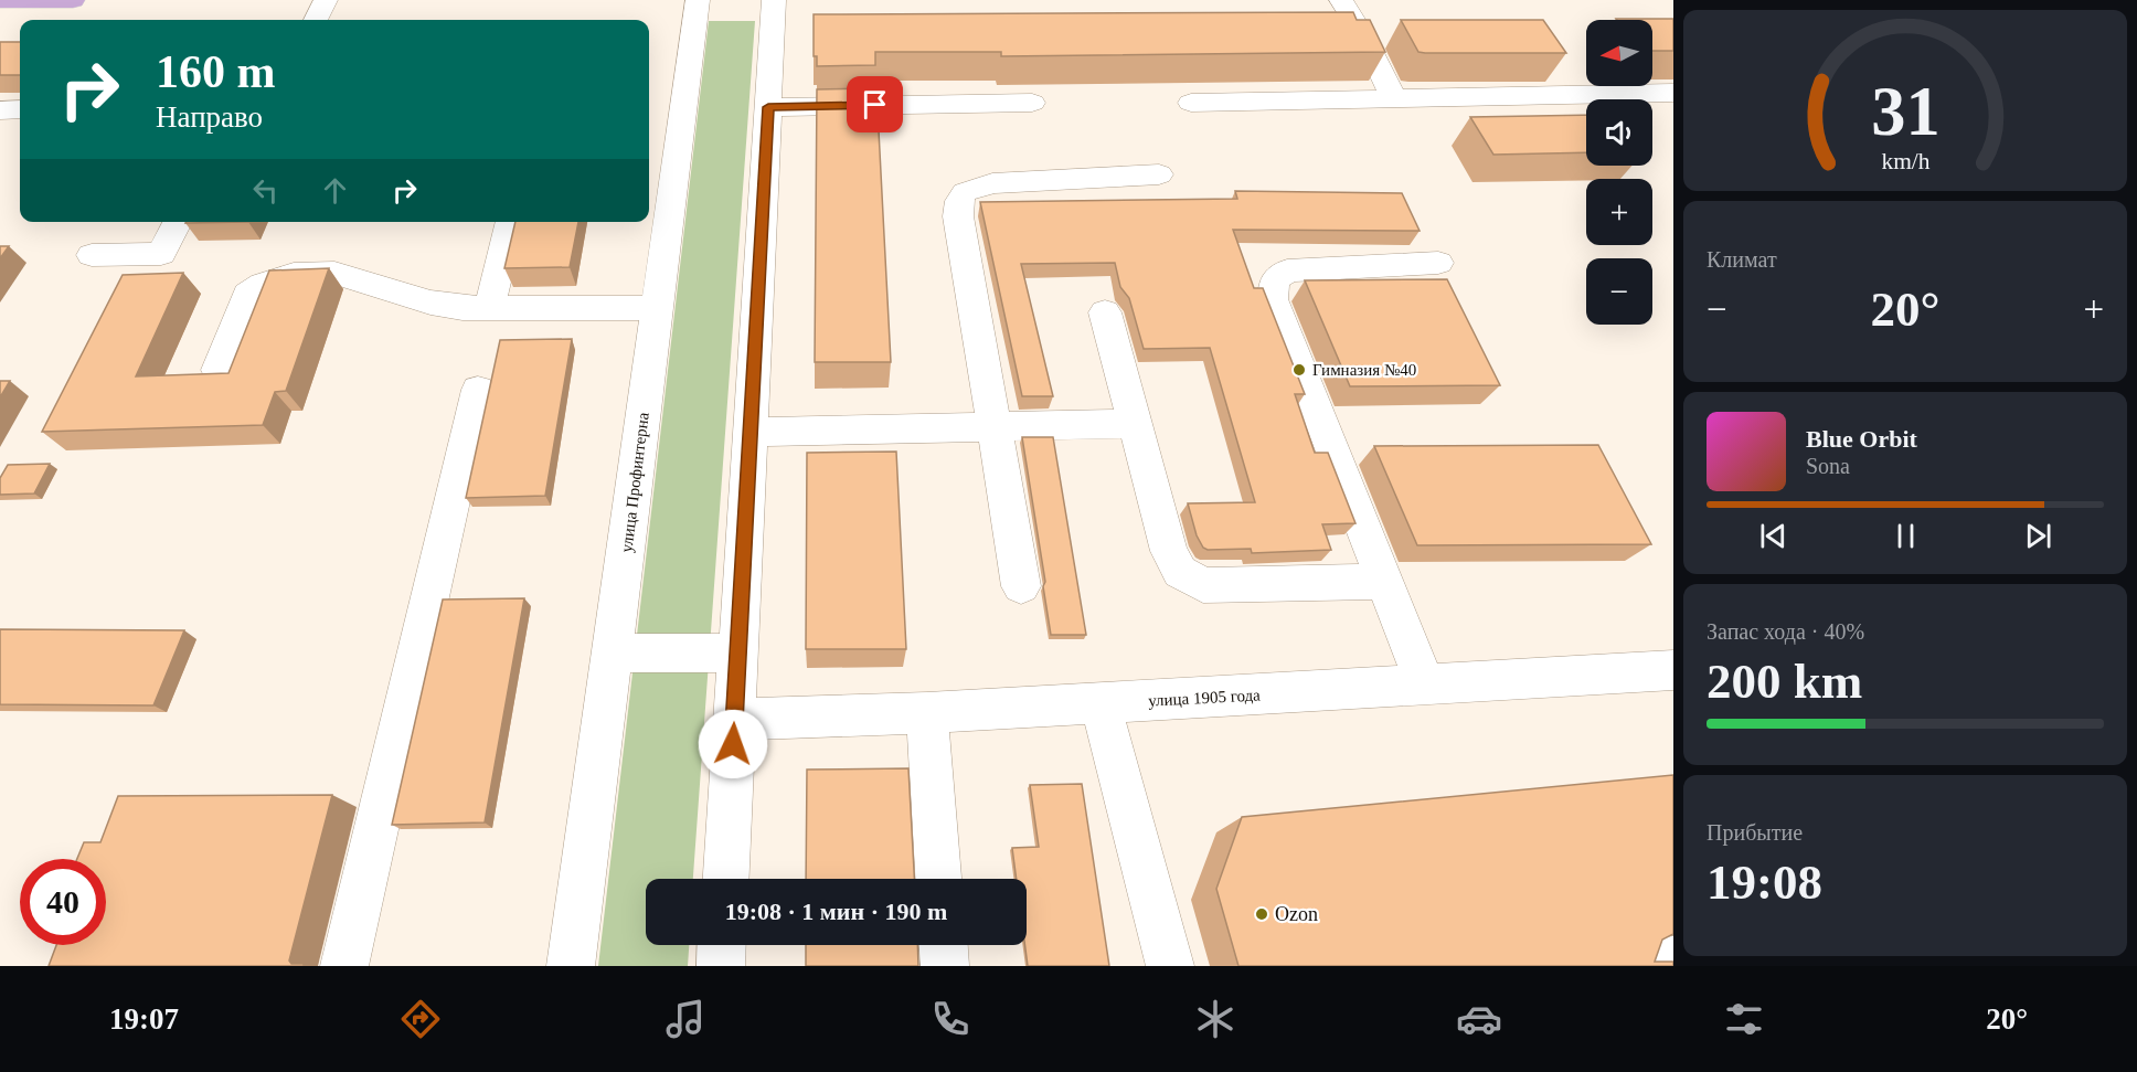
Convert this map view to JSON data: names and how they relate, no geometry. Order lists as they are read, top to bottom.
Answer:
{
  "streets": {
    "street": ["улица Профинтерна", "улица 1905 года"]
  },
  "places": ["Гимназия №40", "Ozon"],
  "north": "left",
  "page": {
    "map_buttons": ["+", "−"],
    "turn": ["160 m", "Направо"],
    "tile": [
      "Климат",
      ["Запас хода · 40%", "200 km"],
      ["Прибытие", "19:08"]
    ],
    "heat": ["−", "20°", "+"],
    "song": ["Blue Orbit", "Sona"],
    "limit": "40",
    "trip": "19:08 · 1 мин · 190 m",
    "tabs": ["19:07", "20°"],
    "gauge": ["31", "km/h"]
  }
}
